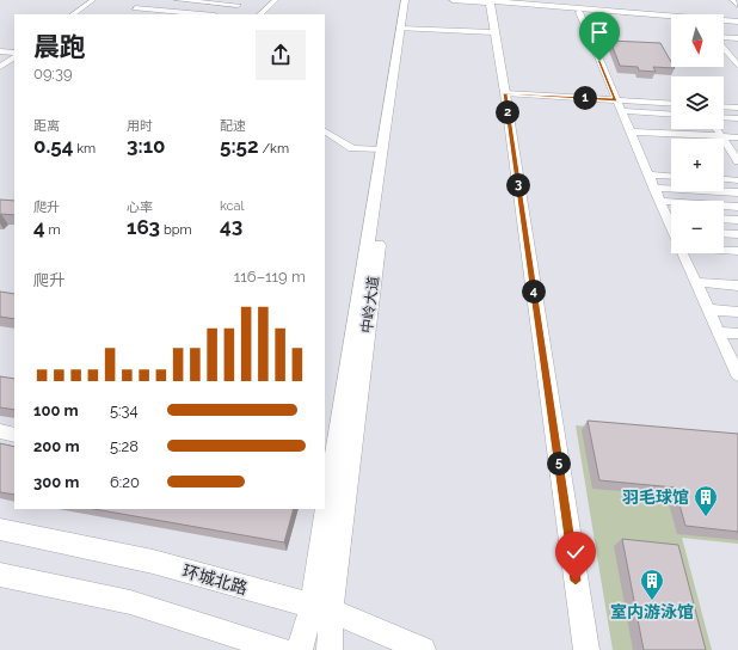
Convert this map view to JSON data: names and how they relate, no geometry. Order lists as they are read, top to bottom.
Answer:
{
  "streets": {
    "main road": ["中岭大道", "环城北路"]
  },
  "crossings": [
    ["中岭大道", "环城北路"]
  ],
  "places": {
    "building": ["羽毛球馆", "室内游泳馆"]
  },
  "north": "bottom",
  "page": {
    "map_buttons": ["+", "−"],
    "heading": ["晨跑", "09:39"],
    "pins": [
      "1",
      "2",
      "3",
      "4",
      "5"
    ],
    "stats": [
      ["距离", "0.54 km"],
      ["用时", "3:10"],
      ["配速", "5:52 /km"],
      ["爬升", "4 m"],
      ["心率", "163 bpm"],
      ["kcal", "43"]
    ],
    "chart": ["爬升", "116–119 m"],
    "list": [
      {
        "name": "100 m",
        "note": "5:34"
      },
      {
        "name": "200 m",
        "note": "5:28"
      },
      {
        "name": "300 m",
        "note": "6:20"
      }
    ]
  }
}
